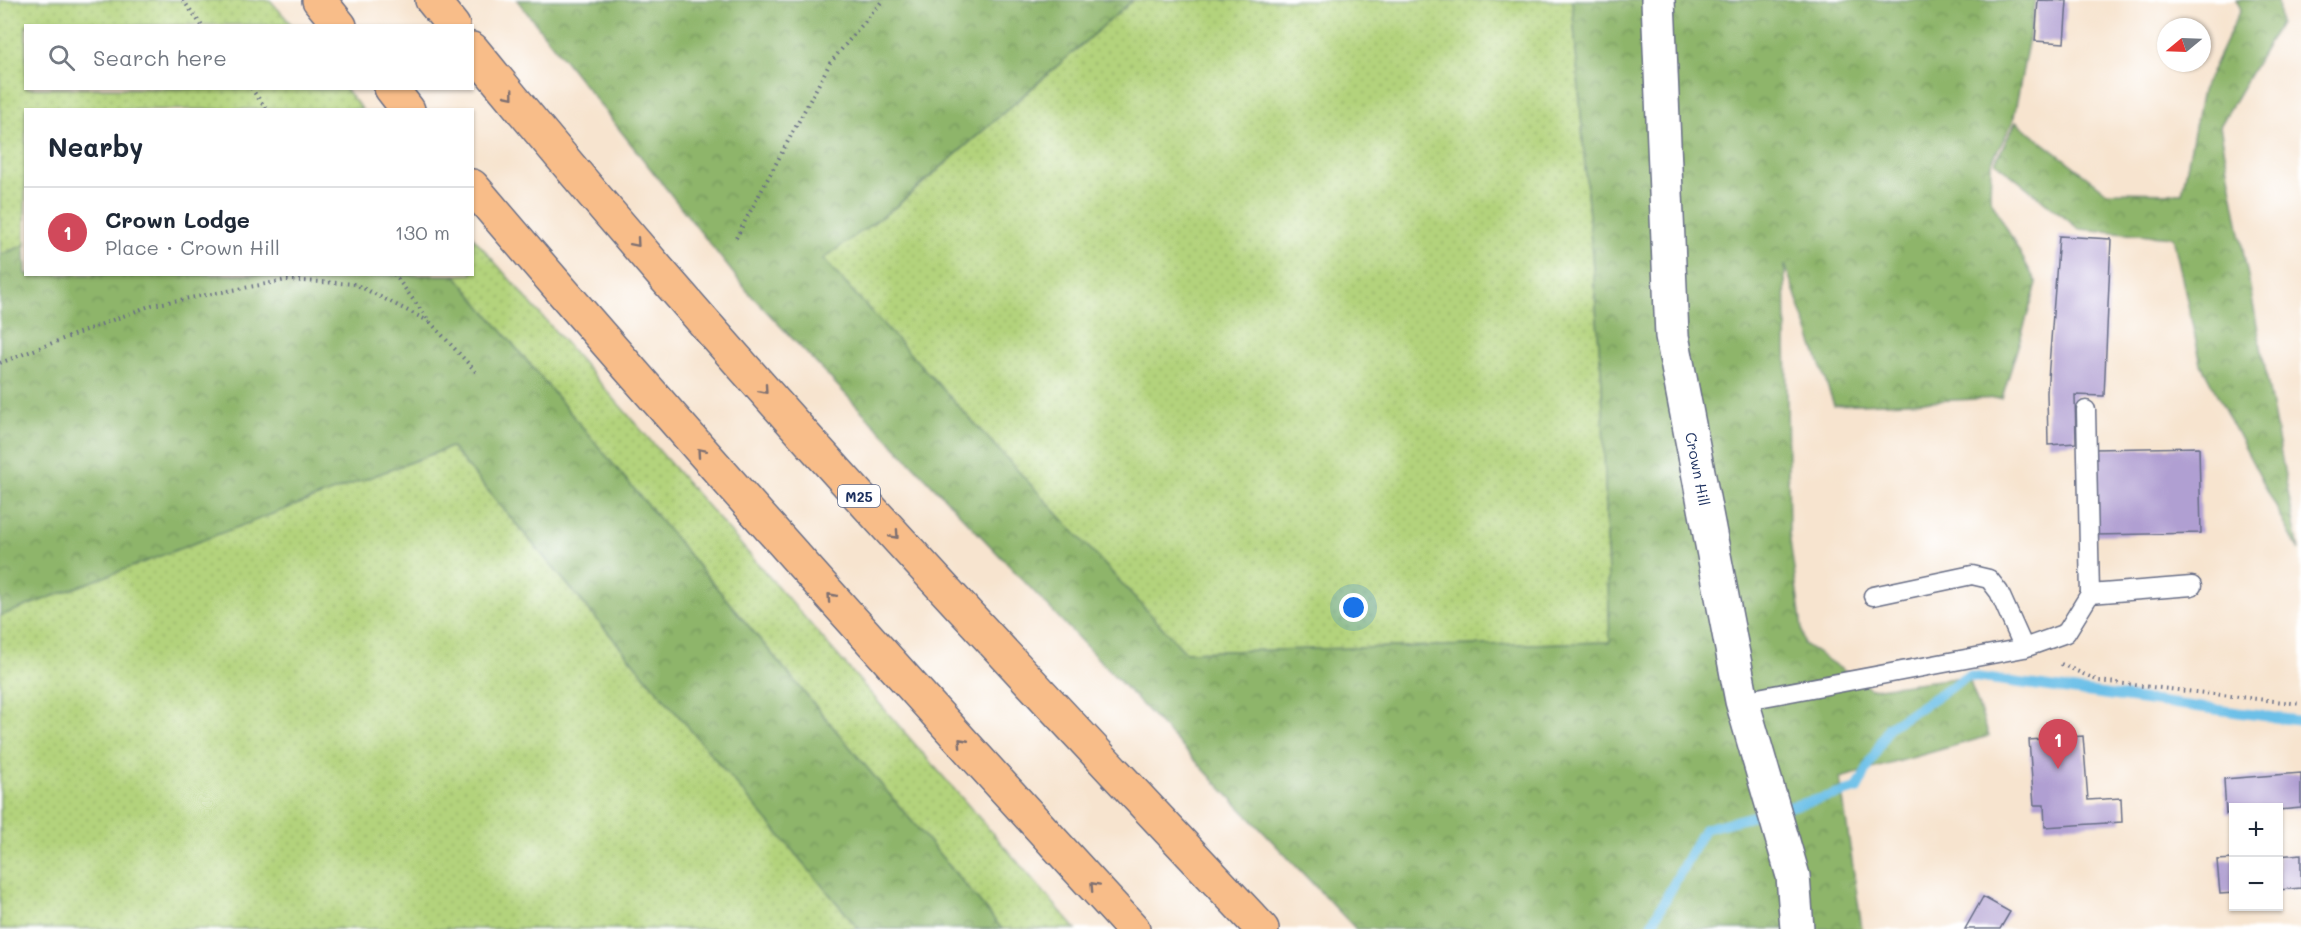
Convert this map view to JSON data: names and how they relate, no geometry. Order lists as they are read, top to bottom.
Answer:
{
  "streets": {
    "highway": ["M25"],
    "street": ["Crown Hill"]
  },
  "north": "left",
  "page": {
    "search": "Search here",
    "heading": "Nearby",
    "list": [
      {
        "mark": "1",
        "name": "Crown Lodge",
        "note": "Place · Crown Hill",
        "value": "130 m"
      }
    ],
    "pins": "1",
    "map_buttons": ["+", "−"]
  }
}
